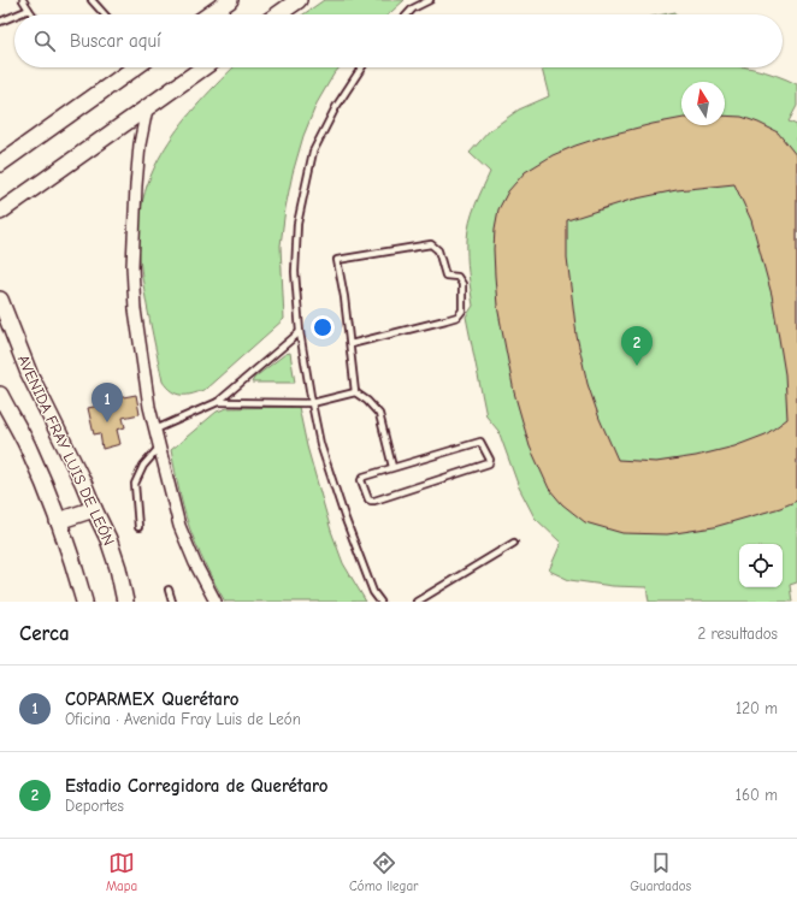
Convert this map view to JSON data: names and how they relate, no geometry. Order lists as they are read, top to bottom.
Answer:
{
  "streets": {
    "main road": ["AVENIDA FRAY LUIS DE LEÓN"]
  },
  "north": "top",
  "page": {
    "search": "Buscar aquí",
    "pins": ["2", "1"],
    "heading": ["Cerca", "2 resultados"],
    "list": [
      {
        "mark": "1",
        "name": "COPARMEX Querétaro",
        "note": "Oficina · Avenida Fray Luis de León",
        "value": "120 m"
      },
      {
        "mark": "2",
        "name": "Estadio Corregidora de Querétaro",
        "note": "Deportes",
        "value": "160 m"
      }
    ],
    "nav": ["Mapa", "Cómo llegar", "Guardados"]
  }
}
